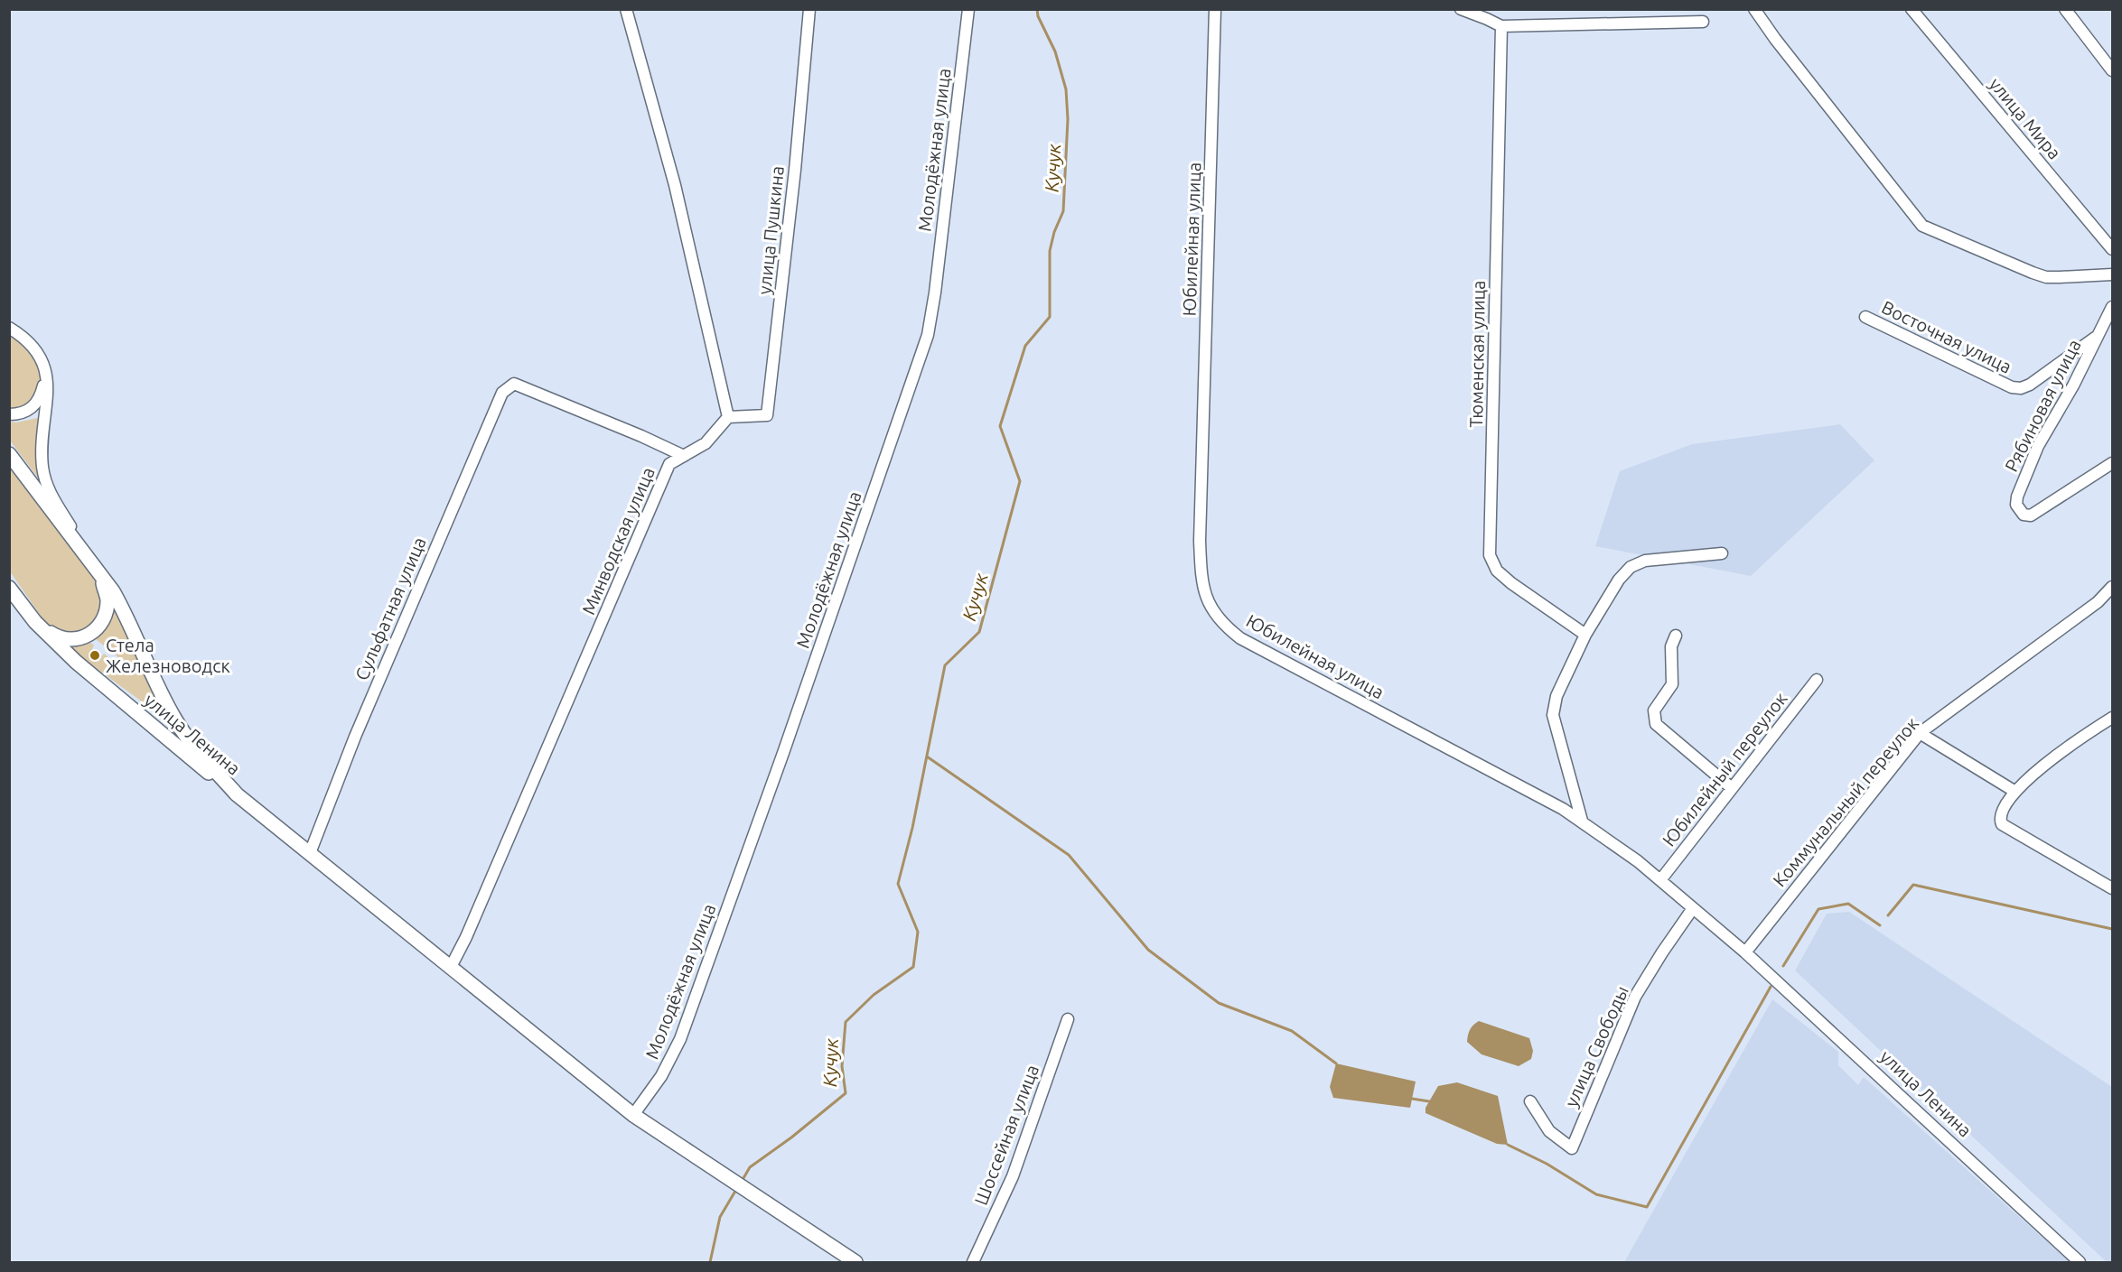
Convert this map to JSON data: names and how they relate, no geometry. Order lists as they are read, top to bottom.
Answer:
{
  "streets": {
    "main road": ["улица Ленина"],
    "street": [
      "улица Мира",
      "Молодёжная улица",
      "улица Пушкина",
      "Юбилейная улица",
      "Восточная улица",
      "Тюменская улица",
      "Рябиновая улица",
      "Минводская улица",
      "Сульфатная улица",
      "Юбилейный переулок",
      "Коммунальный переулок",
      "улица Свободы",
      "Шоссейная улица"
    ]
  },
  "crossings": [
    ["улица Пушкина", "Минводская улица"],
    ["Юбилейная улица", "улица Ленина"],
    ["Юбилейная улица", "Юбилейный переулок"],
    ["Юбилейная улица", "Коммунальный переулок"],
    ["Юбилейная улица", "улица Свободы"],
    ["Восточная улица", "Рябиновая улица"],
    ["Минводская улица", "Сульфатная улица"],
    ["улица Ленина", "Коммунальный переулок"]
  ],
  "water": ["Кучук"],
  "places": ["Стела Железноводск"]
}
